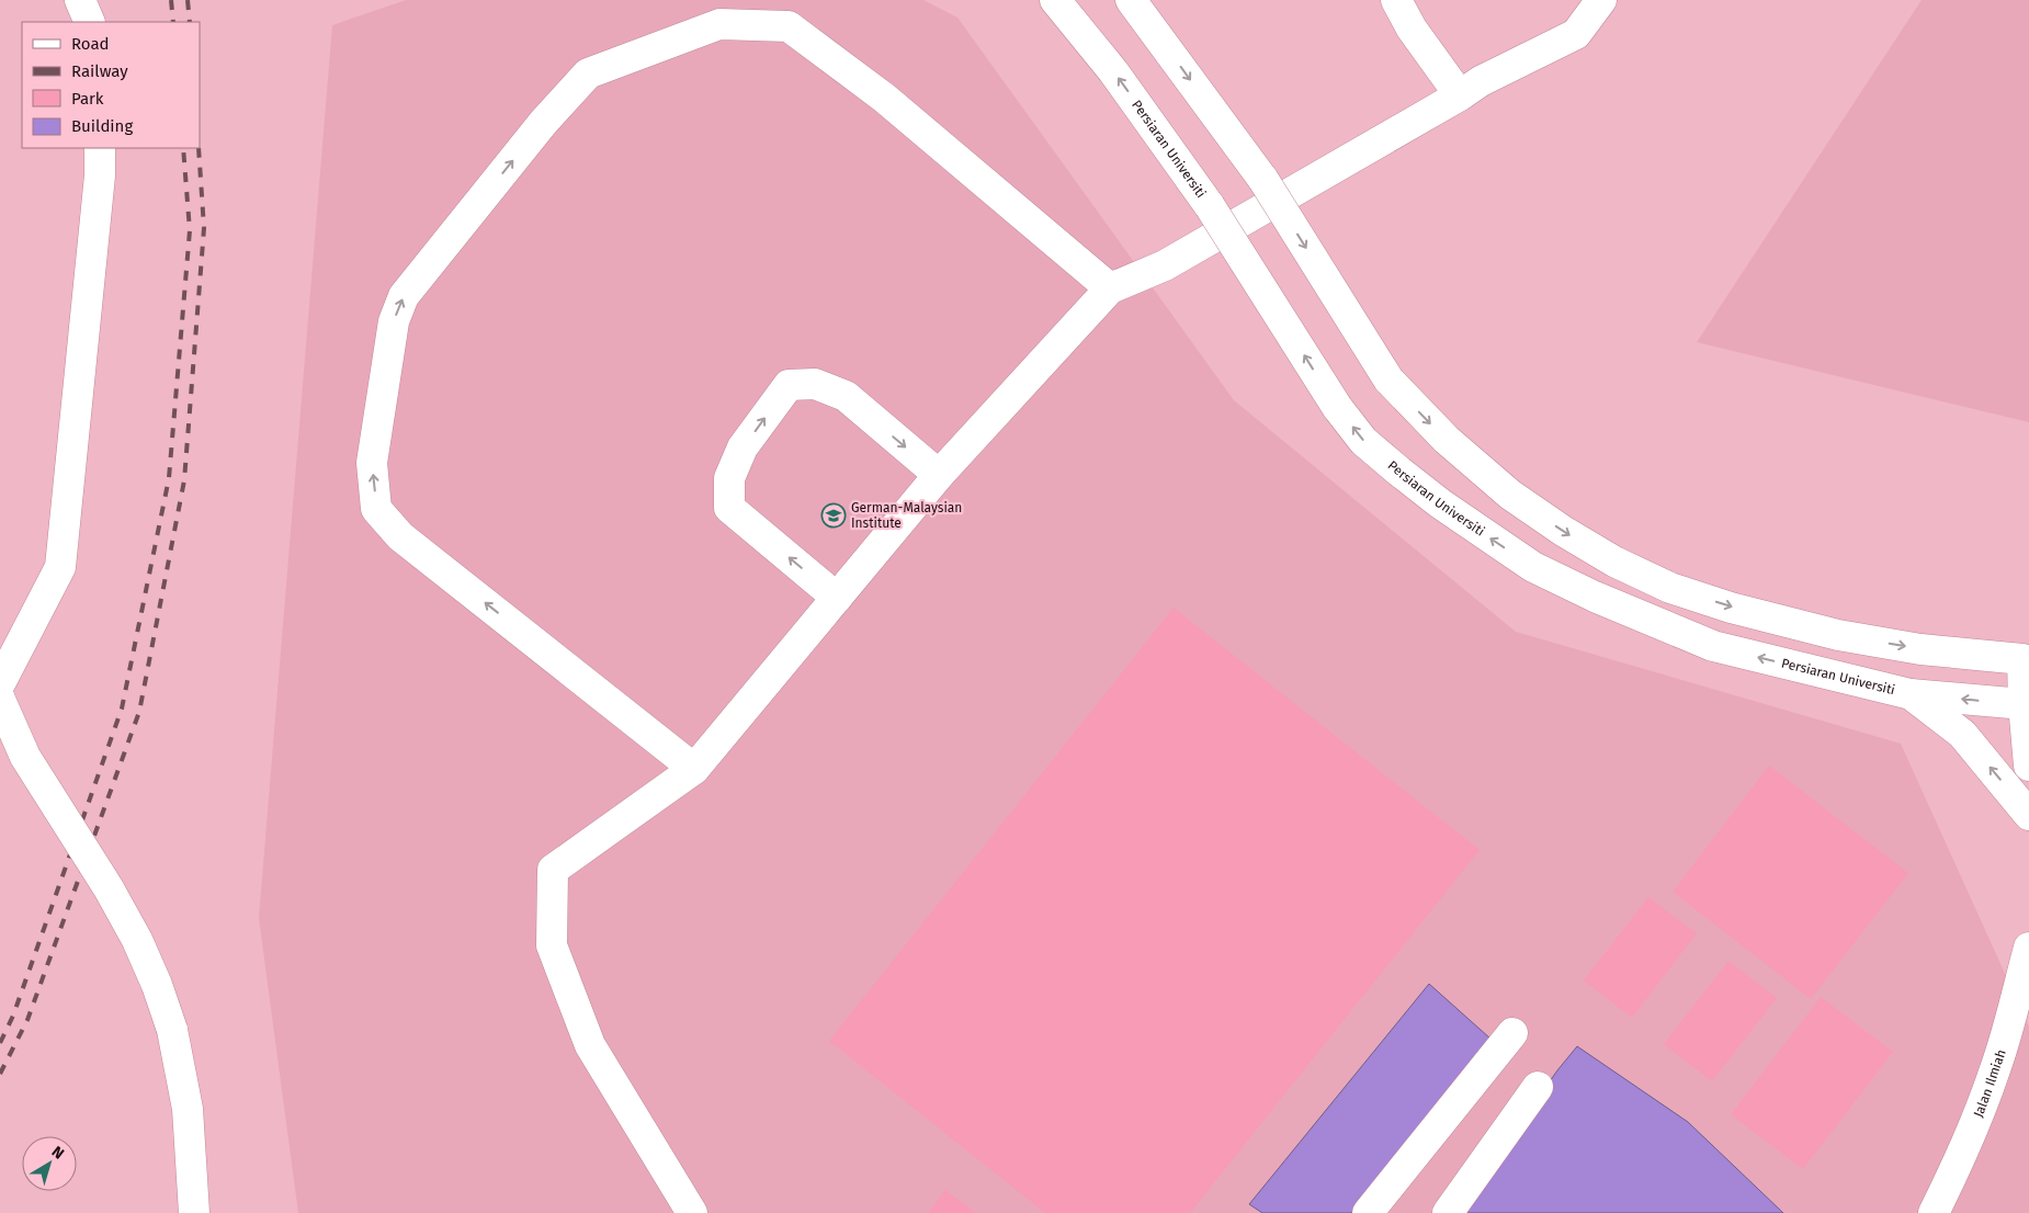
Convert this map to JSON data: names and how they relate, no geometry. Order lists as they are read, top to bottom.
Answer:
{
  "streets": {
    "street": ["Persiaran Universiti", "Jalan Ilmiah"]
  },
  "places": {
    "school or university": ["German-Malaysian Institute"]
  },
  "legend": [
    "Road",
    "Railway",
    "Park",
    "Building"
  ],
  "north": "top right"
}
